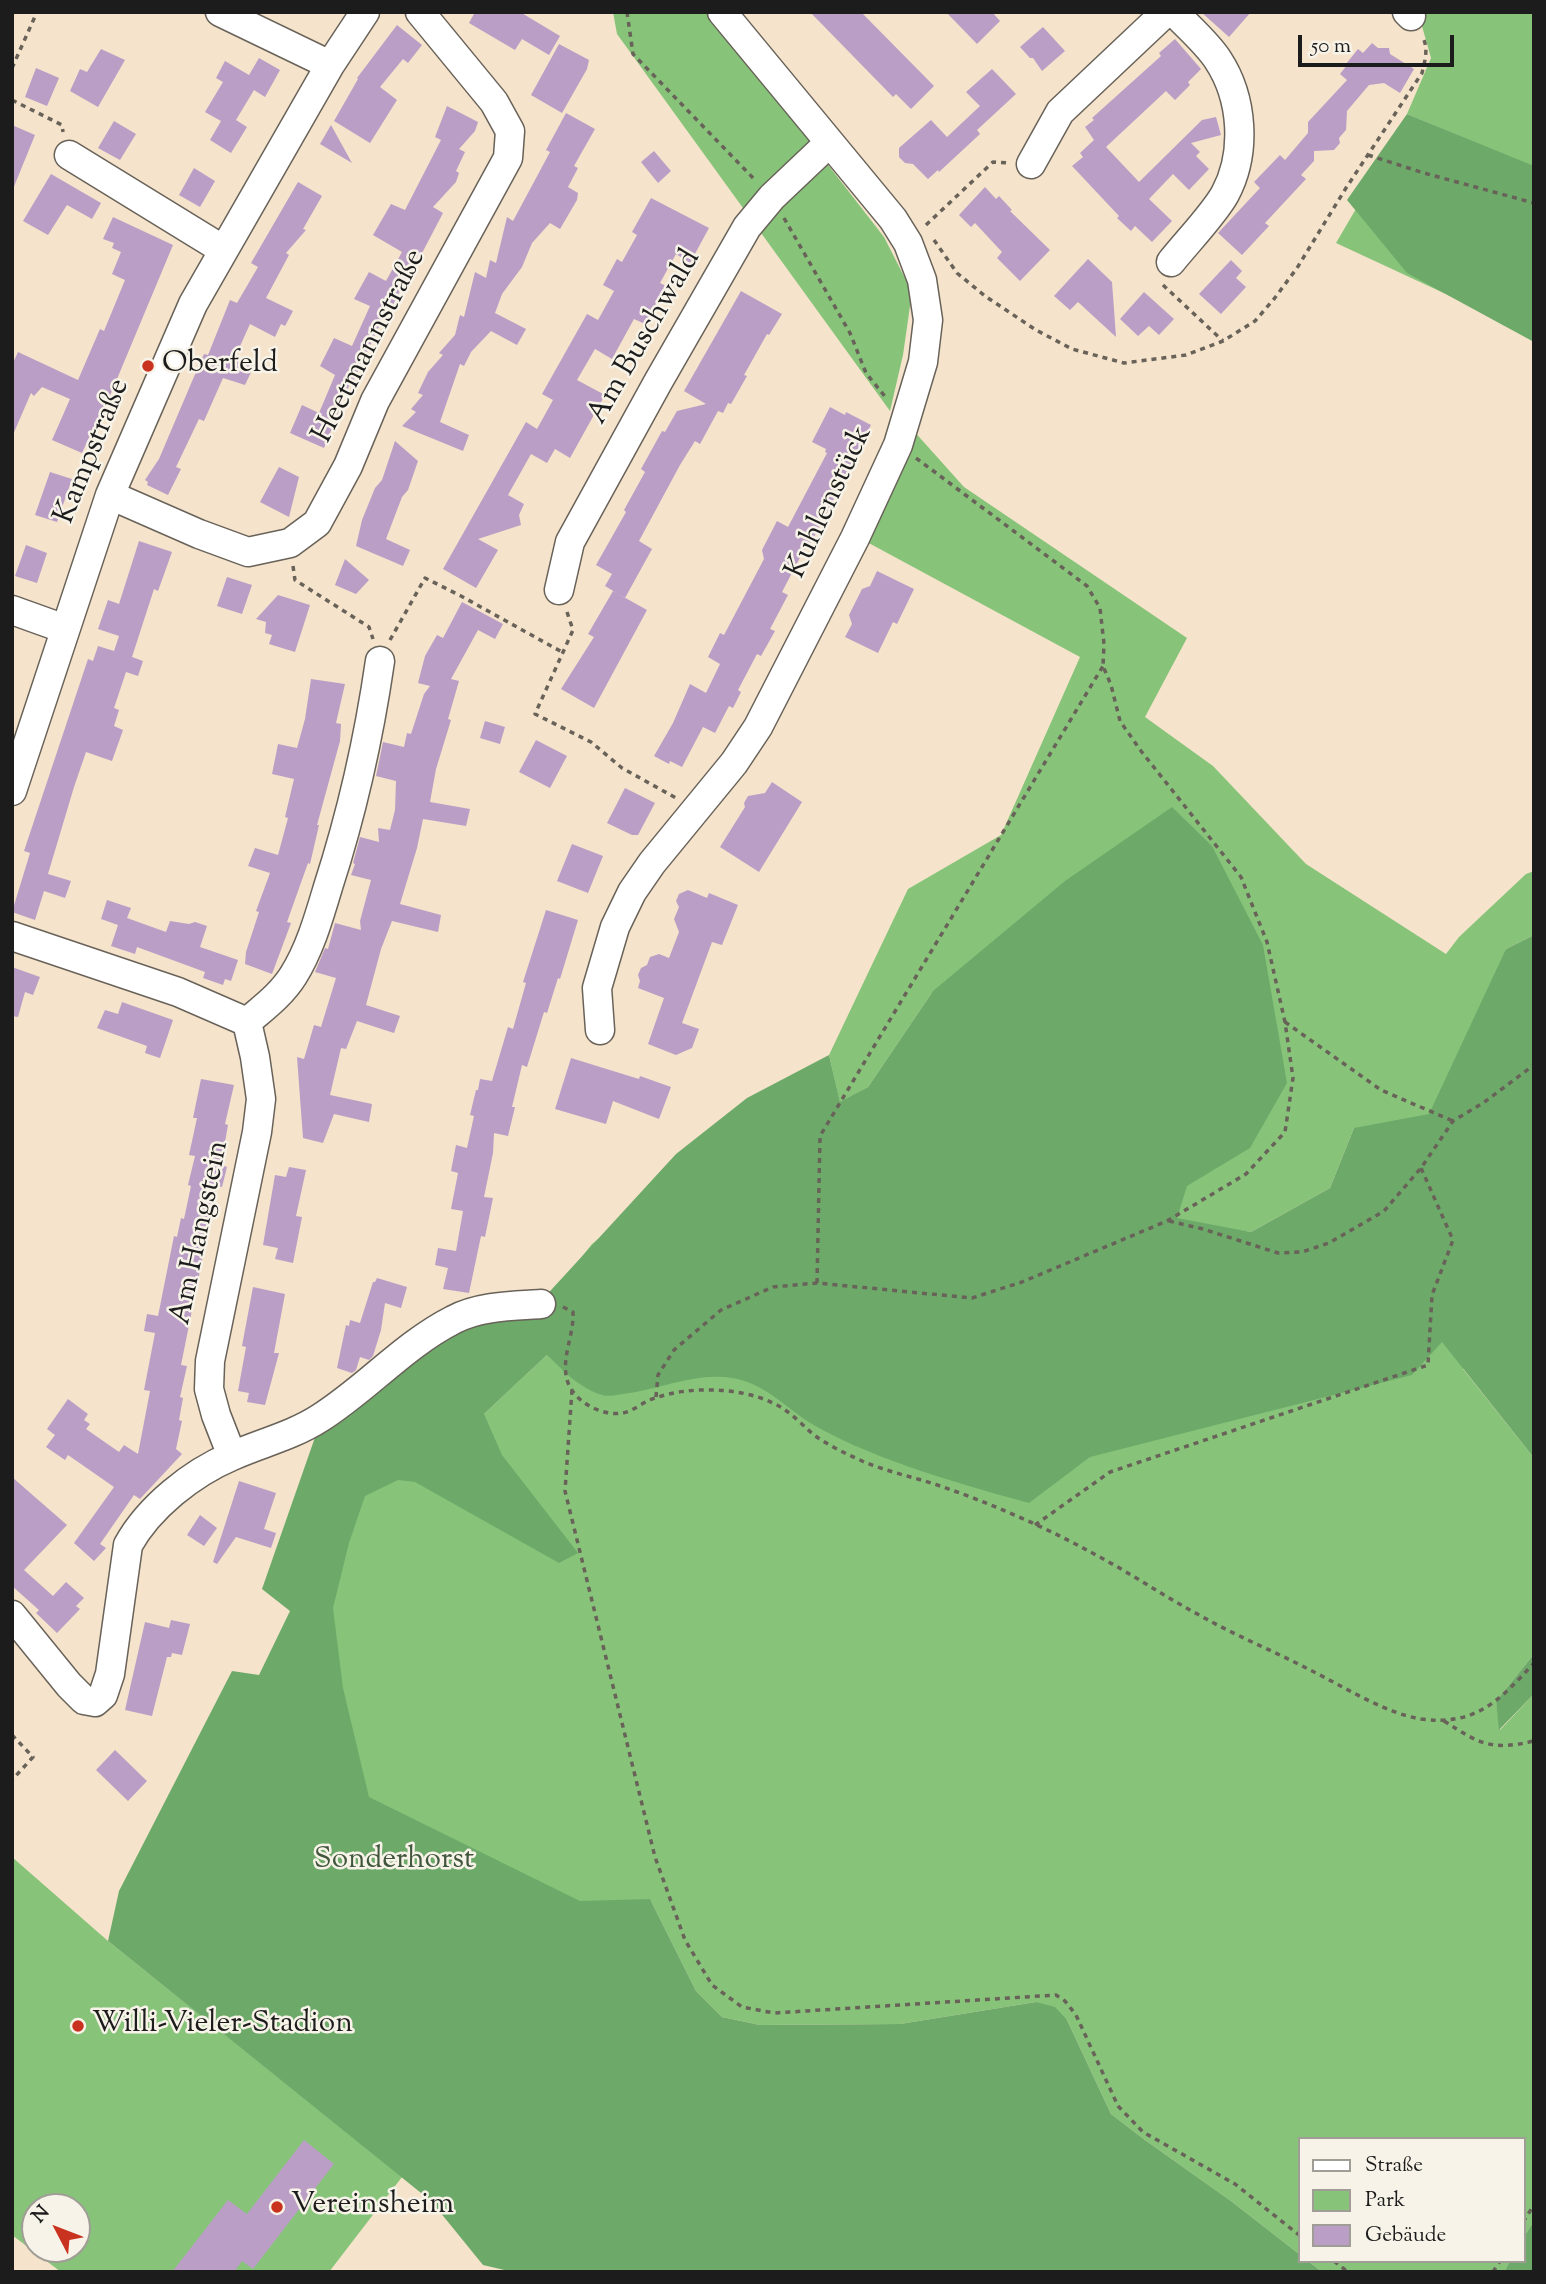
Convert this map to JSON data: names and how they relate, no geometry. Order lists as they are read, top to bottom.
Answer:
{
  "streets": {
    "street": [
      "Am Buschwald",
      "Heetmannstraße",
      "Kampstraße",
      "Kuhlenstück",
      "Am Hangstein"
    ]
  },
  "crossings": [
    ["Am Buschwald", "Kuhlenstück"],
    ["Heetmannstraße", "Kampstraße"]
  ],
  "parks": ["Sonderhorst"],
  "places": ["Oberfeld", "Willi-Vieler-Stadion", "Vereinsheim"],
  "legend": ["Straße", "Park", "Gebäude"],
  "scale_bar": "50 m",
  "north": "top left"
}
